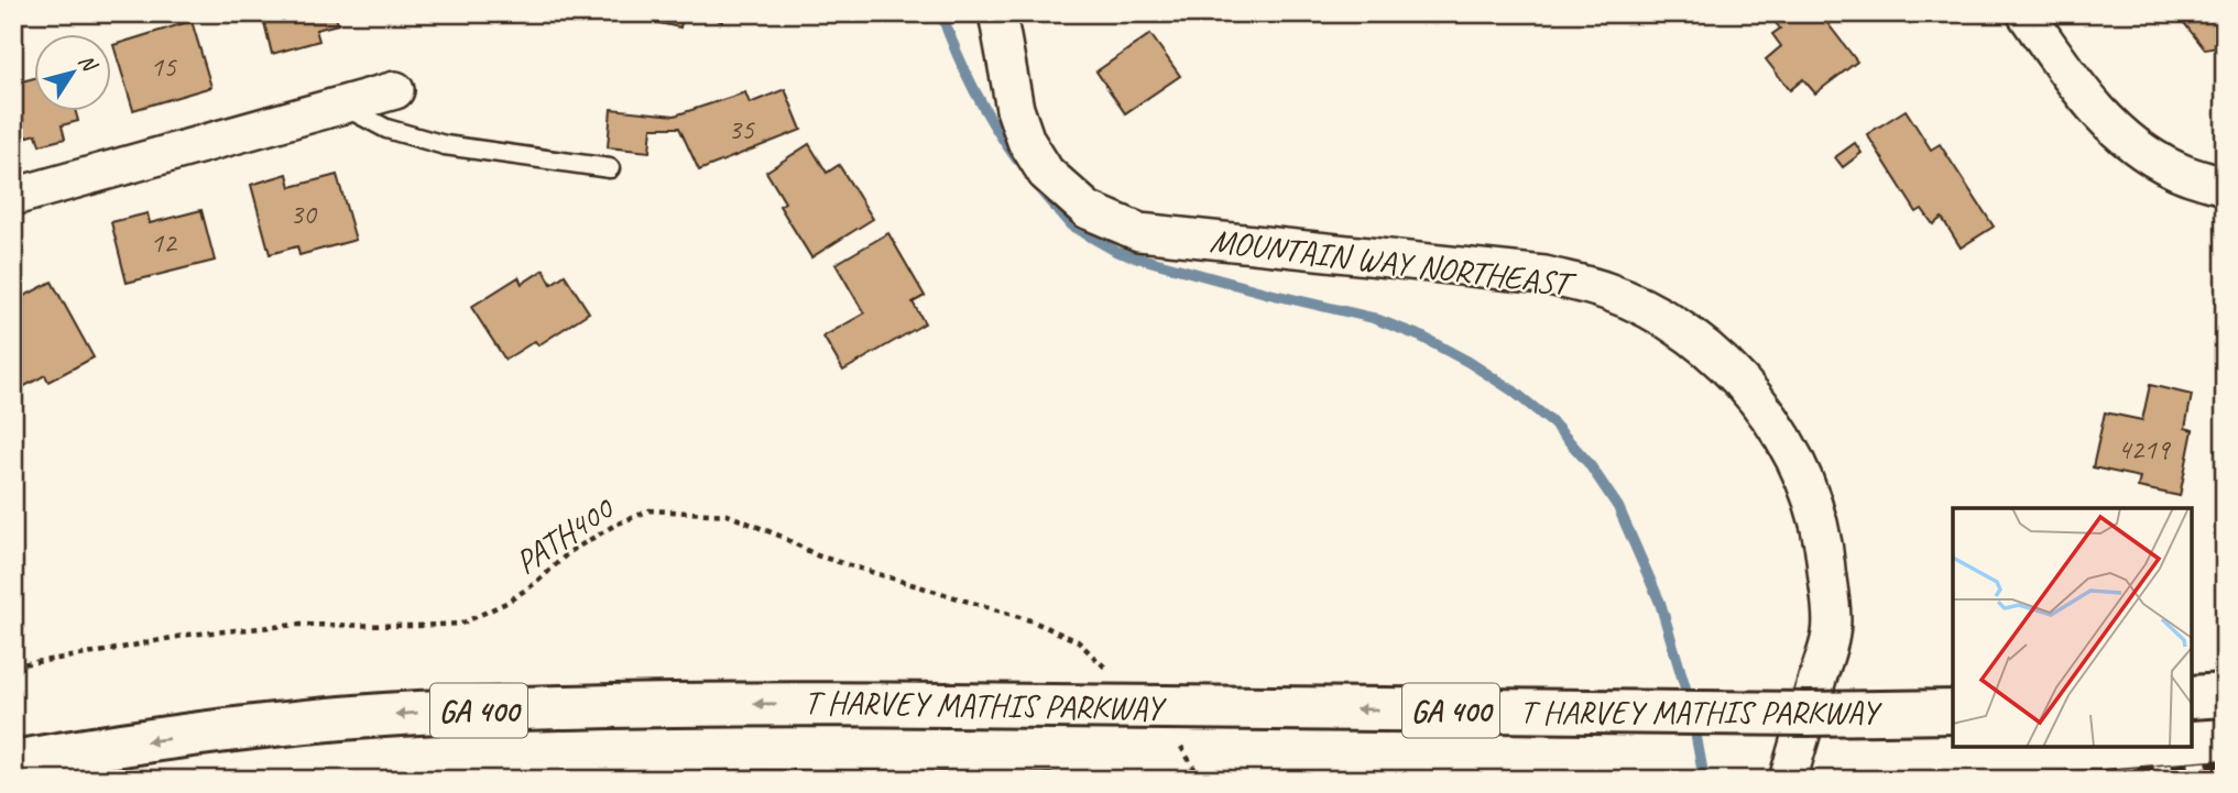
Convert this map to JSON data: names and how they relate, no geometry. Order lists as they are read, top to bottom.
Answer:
{
  "streets": {
    "highway": ["T HARVEY MATHIS PARKWAY", "GA 400"],
    "street": ["MOUNTAIN WAY NORTHEAST"],
    "path": ["PATH400"]
  },
  "one_way": ["T HARVEY MATHIS PARKWAY"],
  "house_numbers": [
    "15",
    "35",
    "30",
    "12",
    "4219"
  ],
  "north": "top right"
}
